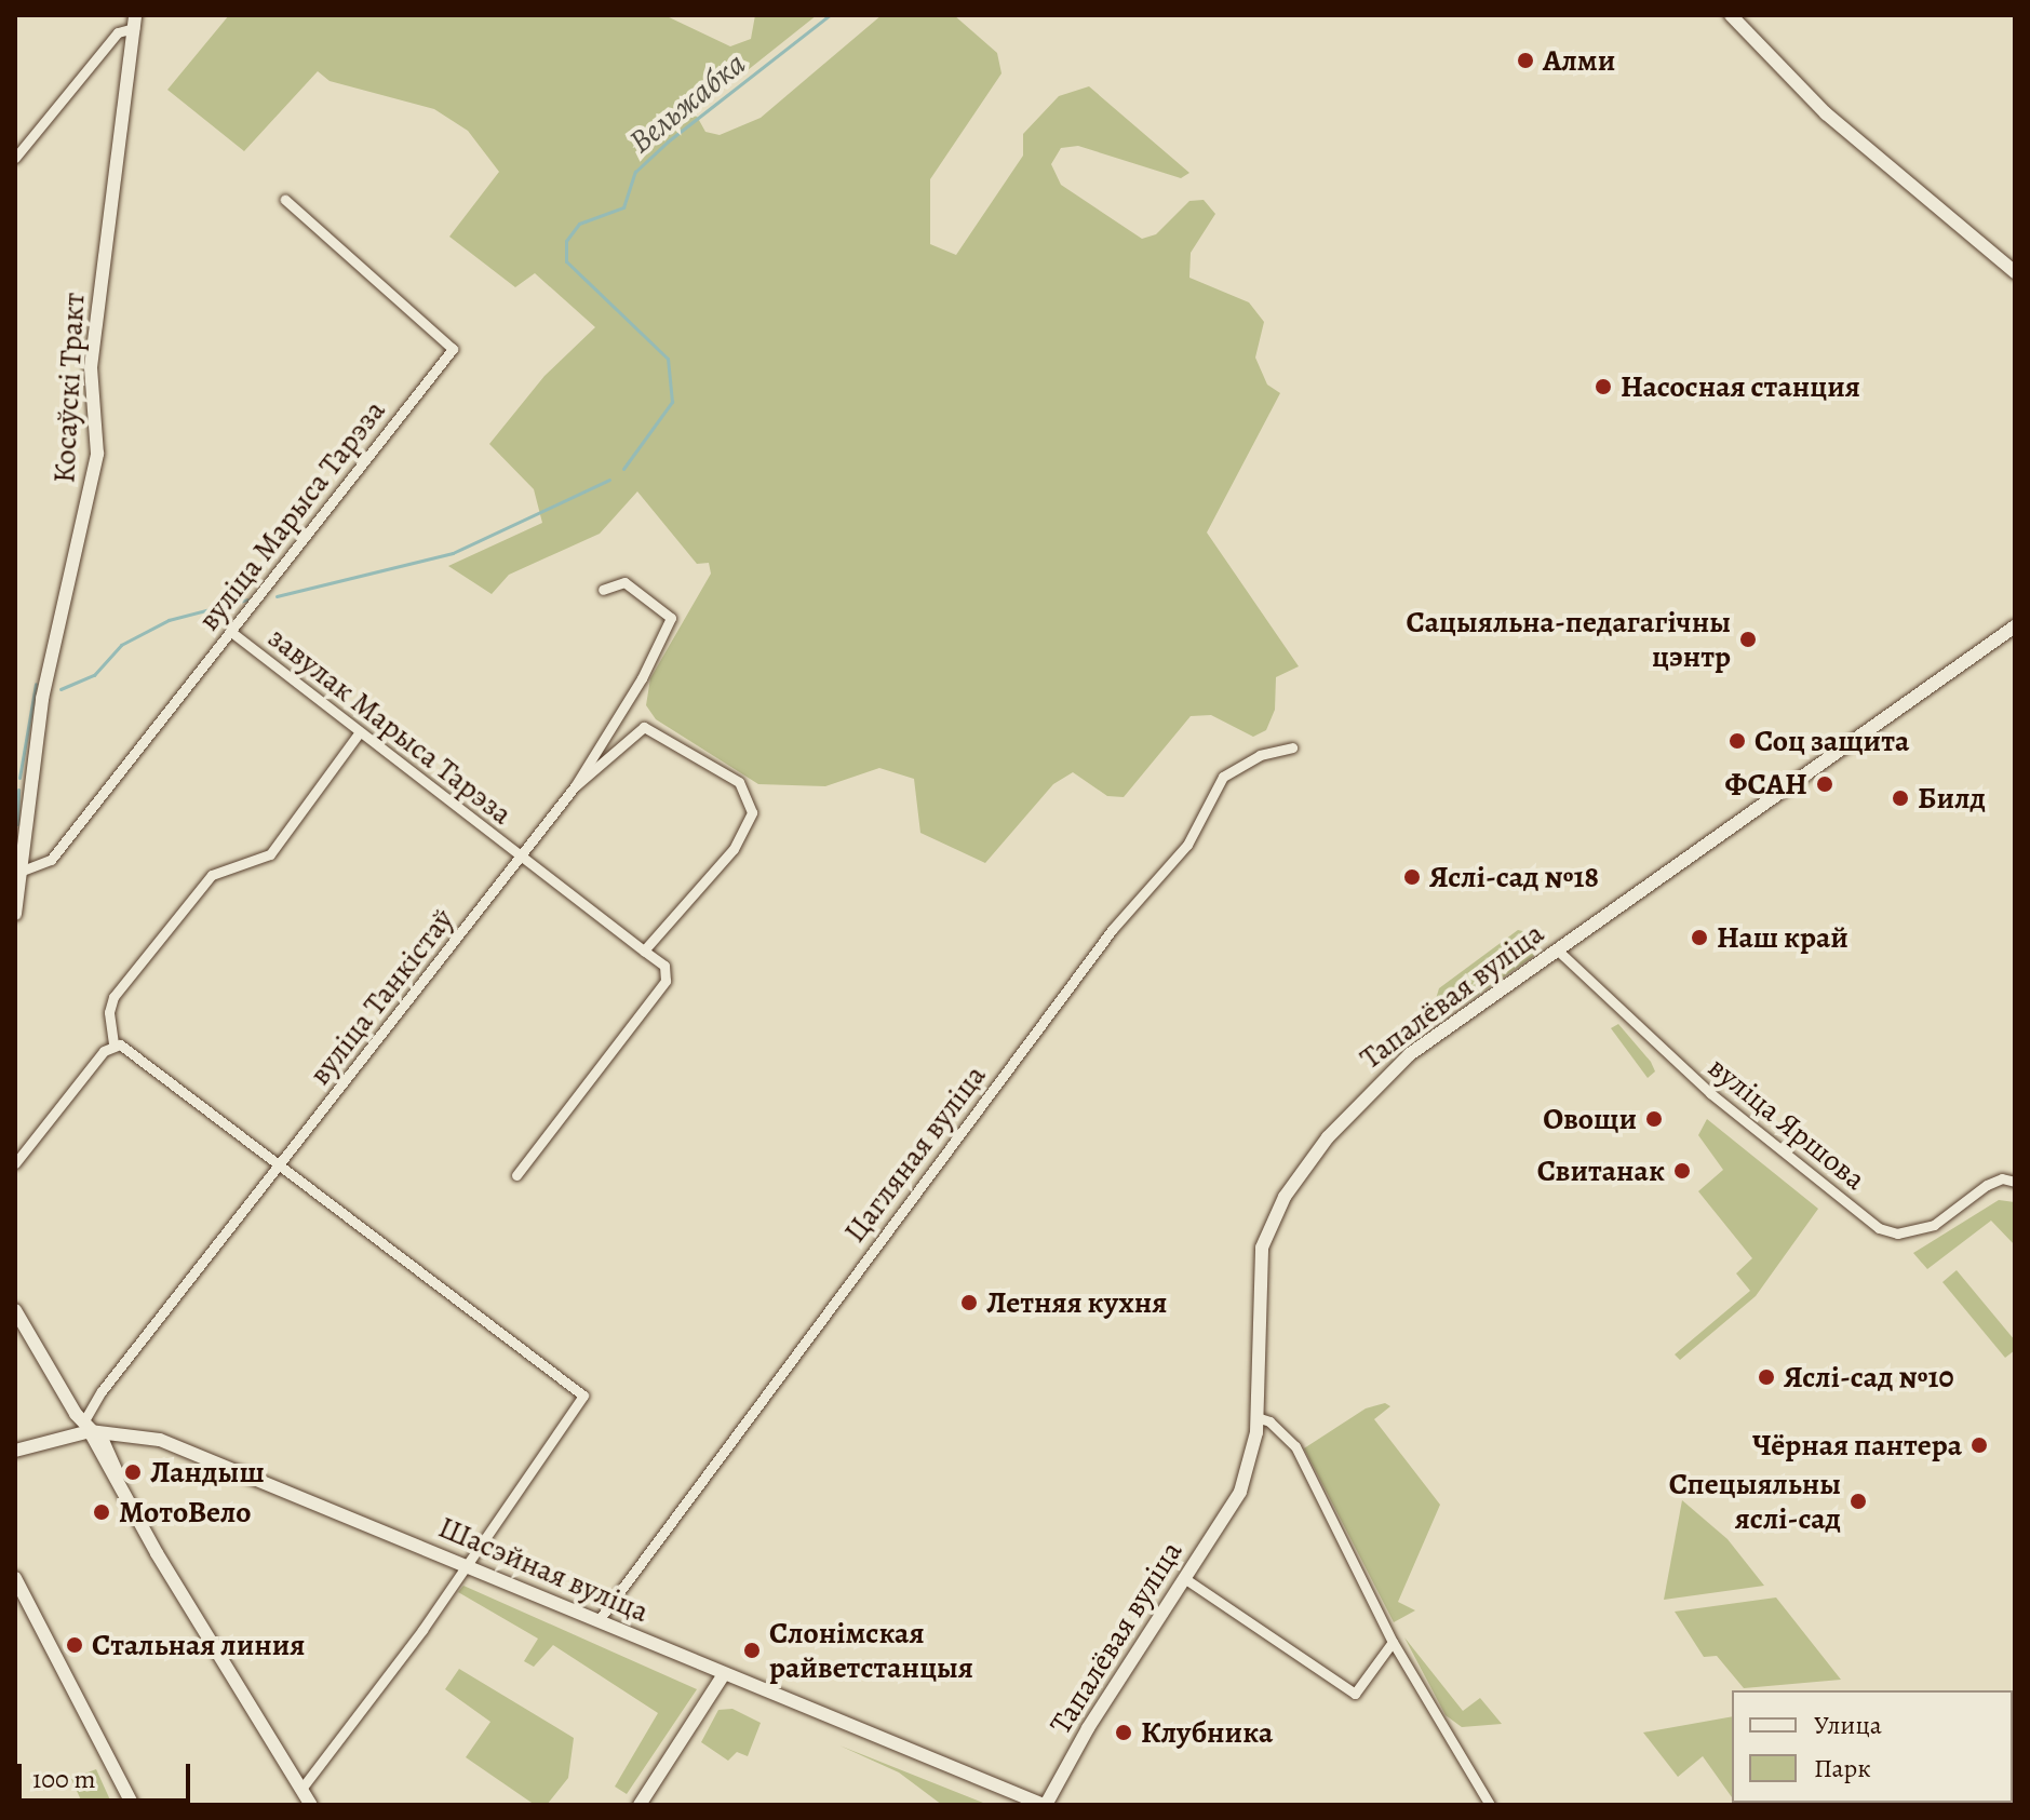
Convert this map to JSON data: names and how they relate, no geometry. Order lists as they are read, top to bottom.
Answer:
{
  "streets": {
    "main road": ["Косаўскі Тракт", "Тапалёвая вуліца", "Шасэйная вуліца"],
    "street": [
      "вуліца Марыса Тарэза",
      "завулак Марыса Тарэза",
      "вуліца Танкістаў",
      "вуліца Яршова",
      "Цагляная вуліца"
    ]
  },
  "crossings": [
    ["Косаўскі Тракт", "вуліца Марыса Тарэза"],
    ["вуліца Марыса Тарэза", "завулак Марыса Тарэза"],
    ["завулак Марыса Тарэза", "вуліца Танкістаў"],
    ["Тапалёвая вуліца", "вуліца Яршова"],
    ["Тапалёвая вуліца", "Шасэйная вуліца"],
    ["вуліца Танкістаў", "Шасэйная вуліца"],
    ["Цагляная вуліца", "Шасэйная вуліца"]
  ],
  "water": ["Вельжабка"],
  "places": [
    "Алми",
    "Насосная станция",
    "Сацыяльна-педагагічны цэнтр",
    "Соц защита",
    "ФСАН",
    "Билд",
    "Яслі-сад №18",
    "Наш край",
    "Овощи",
    "Свитанак",
    "Летняя кухня",
    "Яслі-сад №10",
    "Чёрная пантера",
    "Ландыш",
    "Спецыяльны яслі-сад",
    "МотоВело",
    "Стальная линия",
    "Слонімская райветстанцыя",
    "Клубника"
  ],
  "legend": ["Улица", "Парк"],
  "scale_bar": "100 m"
}
